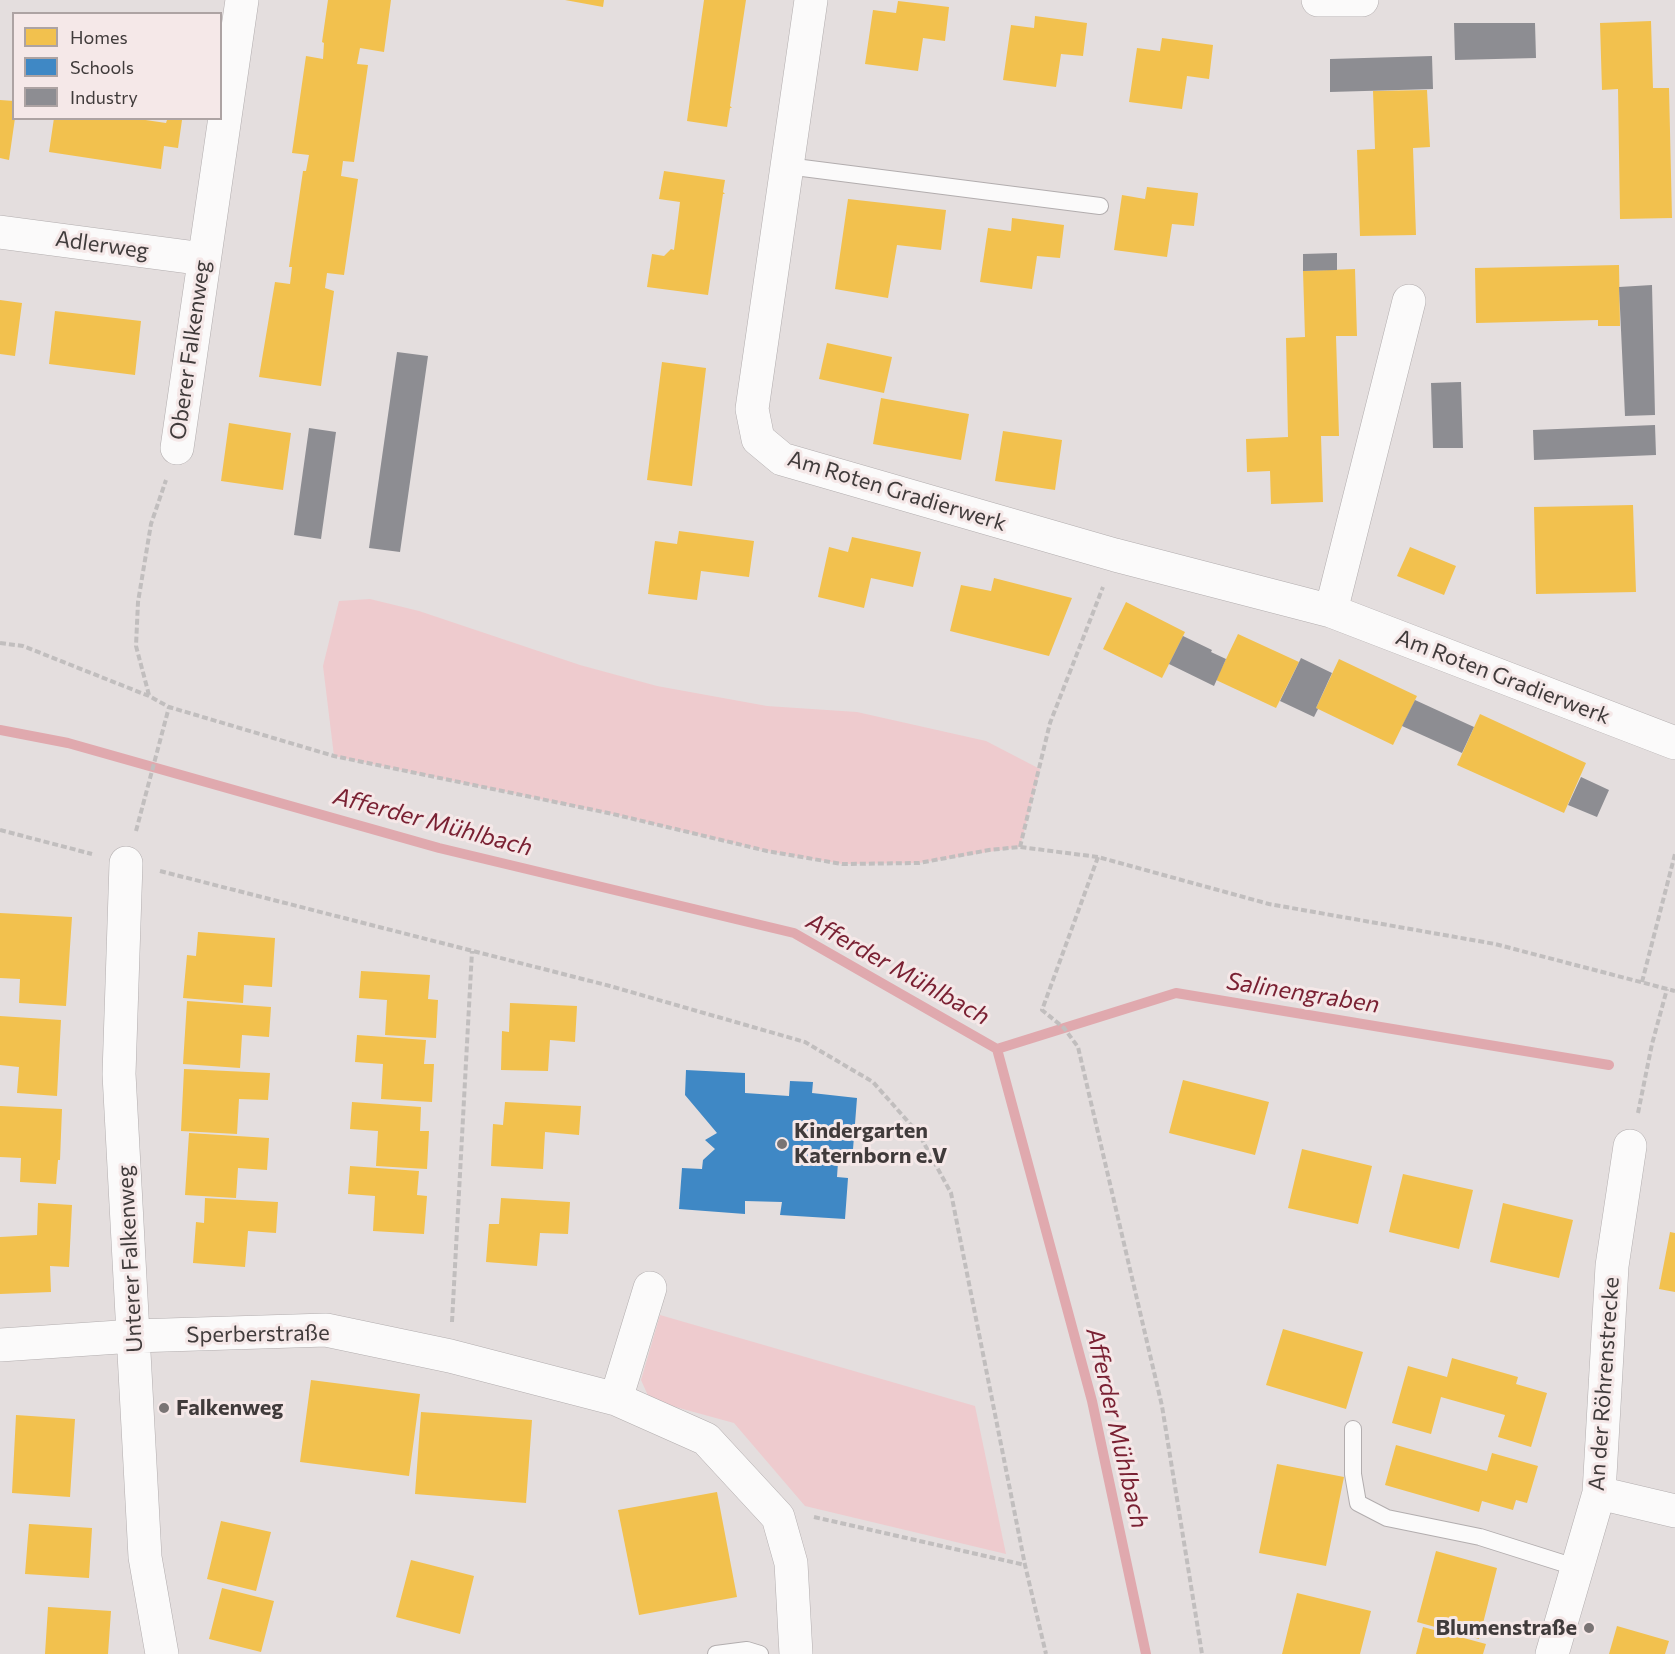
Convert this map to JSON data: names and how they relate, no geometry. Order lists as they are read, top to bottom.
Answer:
{
  "streets": {
    "street": [
      "Adlerweg",
      "Oberer Falkenweg",
      "Am Roten Gradierwerk",
      "Unterer Falkenweg",
      "Sperberstraße",
      "An der Röhrenstrecke"
    ]
  },
  "crossings": [
    ["Adlerweg", "Oberer Falkenweg"],
    ["Unterer Falkenweg", "Sperberstraße"]
  ],
  "water": ["Afferder Mühlbach", "Salinengraben"],
  "places": ["Kindergarten Katernborn e.V", "Falkenweg", "Blumenstraße"],
  "legend": ["Homes", "Schools", "Industry"]
}
